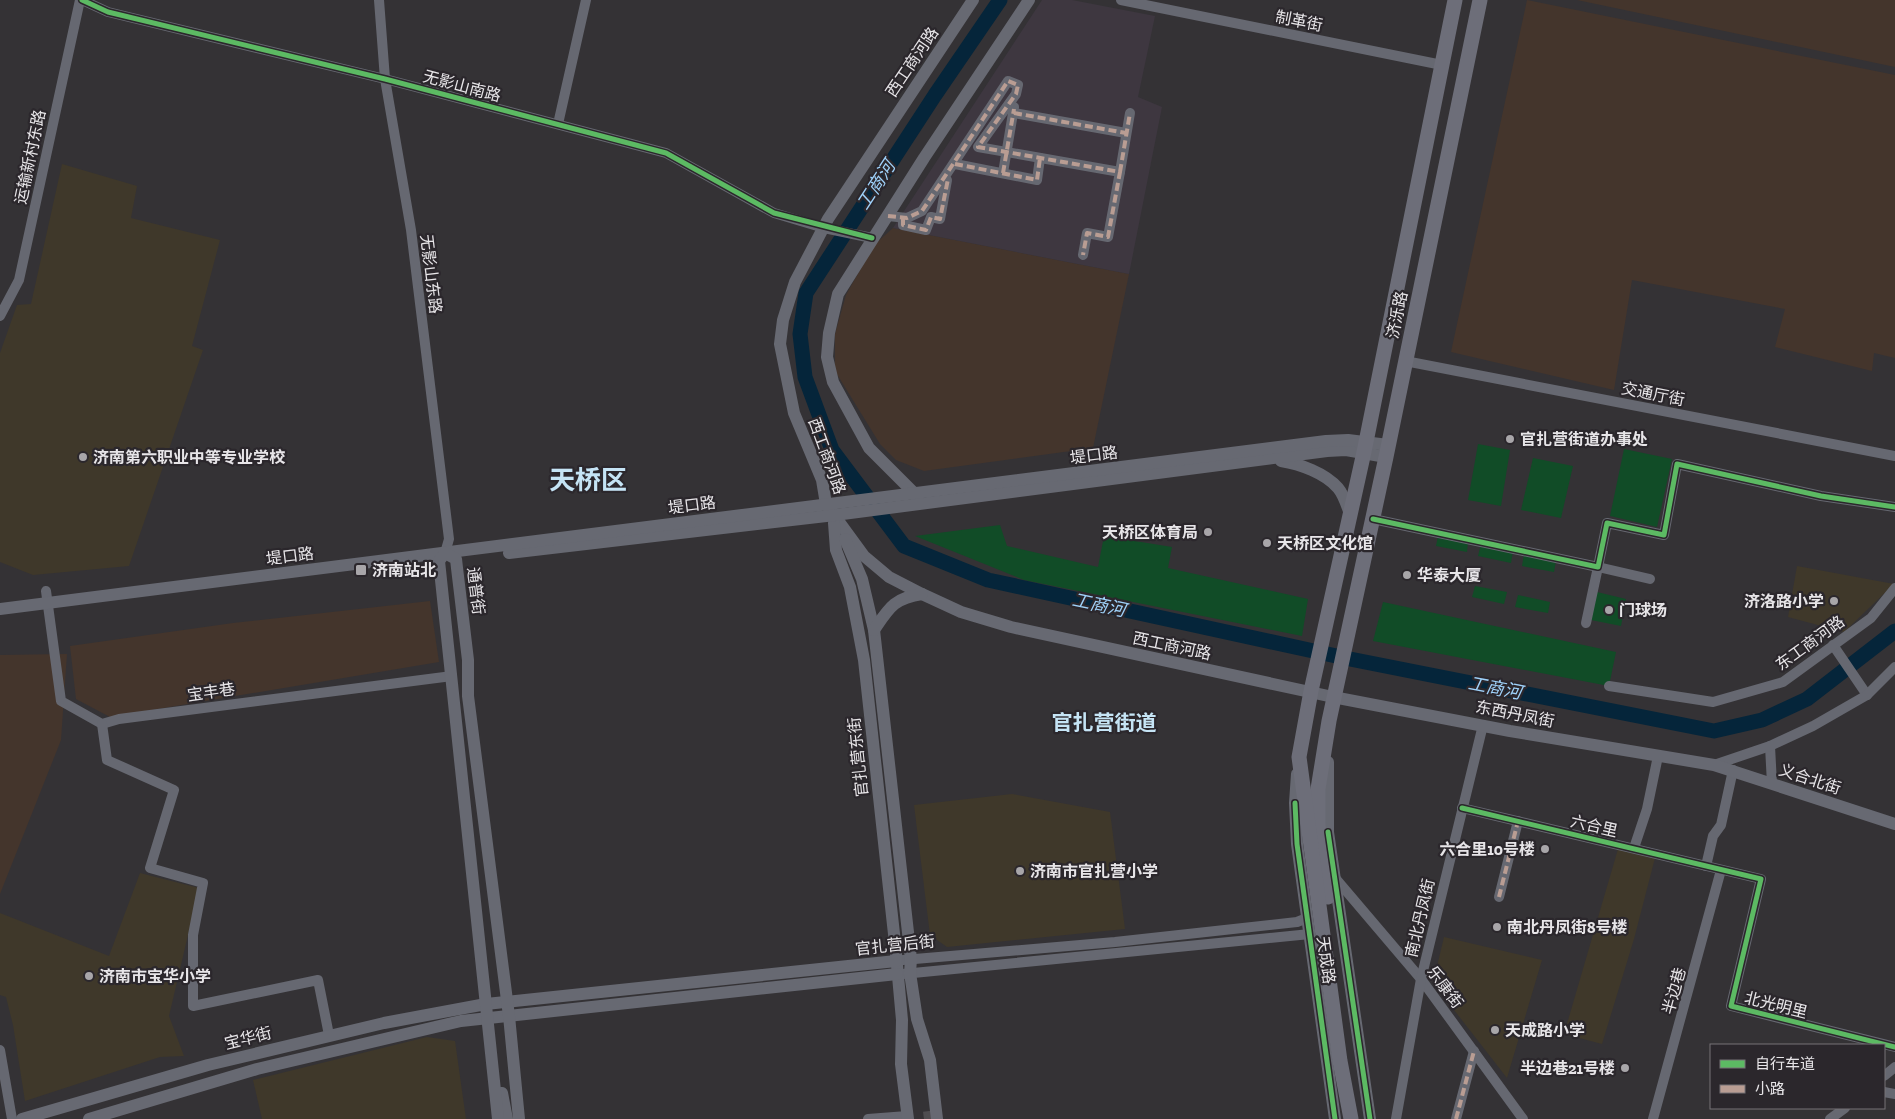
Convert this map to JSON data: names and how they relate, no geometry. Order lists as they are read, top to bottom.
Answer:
{
  "streets": {
    "highway": ["济泺路", "天成路"],
    "main road": [
      "西工商河路",
      "堤口路",
      "通普街",
      "东西丹凤街",
      "官扎营东街",
      "义合北街",
      "官扎营后街",
      "宝华街"
    ],
    "street": [
      "制革街",
      "无影山南路",
      "运输新村东路",
      "无影山东路",
      "交通厅街",
      "东工商河路",
      "宝丰巷",
      "六合里",
      "南北丹凤街",
      "乐康街",
      "半边巷",
      "北光明里"
    ]
  },
  "crossings": [
    ["制革街", "济泺路"],
    ["西工商河路", "无影山南路"],
    ["西工商河路", "济泺路"],
    ["西工商河路", "堤口路"],
    ["西工商河路", "东西丹凤街"],
    ["西工商河路", "官扎营东街"],
    ["西工商河路", "天成路"],
    ["无影山南路", "运输新村东路"],
    ["无影山南路", "无影山东路"],
    ["无影山东路", "堤口路"],
    ["无影山东路", "通普街"],
    ["济泺路", "交通厅街"],
    ["济泺路", "堤口路"],
    ["济泺路", "东西丹凤街"],
    ["济泺路", "天成路"],
    ["堤口路", "通普街"],
    ["堤口路", "官扎营东街"],
    ["通普街", "宝丰巷"],
    ["通普街", "官扎营后街"],
    ["通普街", "宝华街"],
    ["东西丹凤街", "义合北街"],
    ["东西丹凤街", "南北丹凤街"],
    ["东西丹凤街", "天成路"],
    ["官扎营东街", "官扎营后街"],
    ["六合里", "南北丹凤街"],
    ["六合里", "半边巷"],
    ["六合里", "北光明里"],
    ["南北丹凤街", "乐康街"],
    ["官扎营后街", "天成路"],
    ["官扎营后街", "宝华街"],
    ["天成路", "乐康街"],
    ["半边巷", "北光明里"]
  ],
  "districts": ["天桥区", "官扎营街道"],
  "water": ["工商河"],
  "places": {
    "other": [
      "官扎营街道办事处",
      "济南第六职业中等专业学校",
      "天桥区体育局",
      "天桥区文化馆",
      "华泰大厦",
      "济洛路小学",
      "门球场",
      "六合里10号楼",
      "济南市官扎营小学",
      "南北丹凤街8号楼",
      "济南市宝华小学",
      "天成路小学",
      "半边巷21号楼"
    ],
    "transit": ["济南站北"]
  },
  "legend": ["自行车道", "小路"]
}
